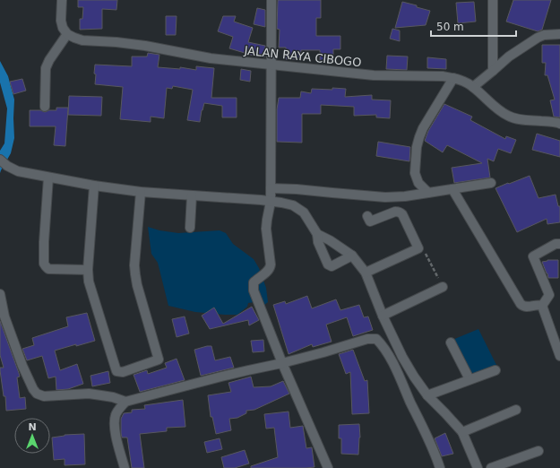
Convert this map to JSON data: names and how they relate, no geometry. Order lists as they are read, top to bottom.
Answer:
{
  "streets": {
    "street": ["JALAN RAYA CIBOGO"]
  },
  "scale_bar": "50 m",
  "north": "top"
}
